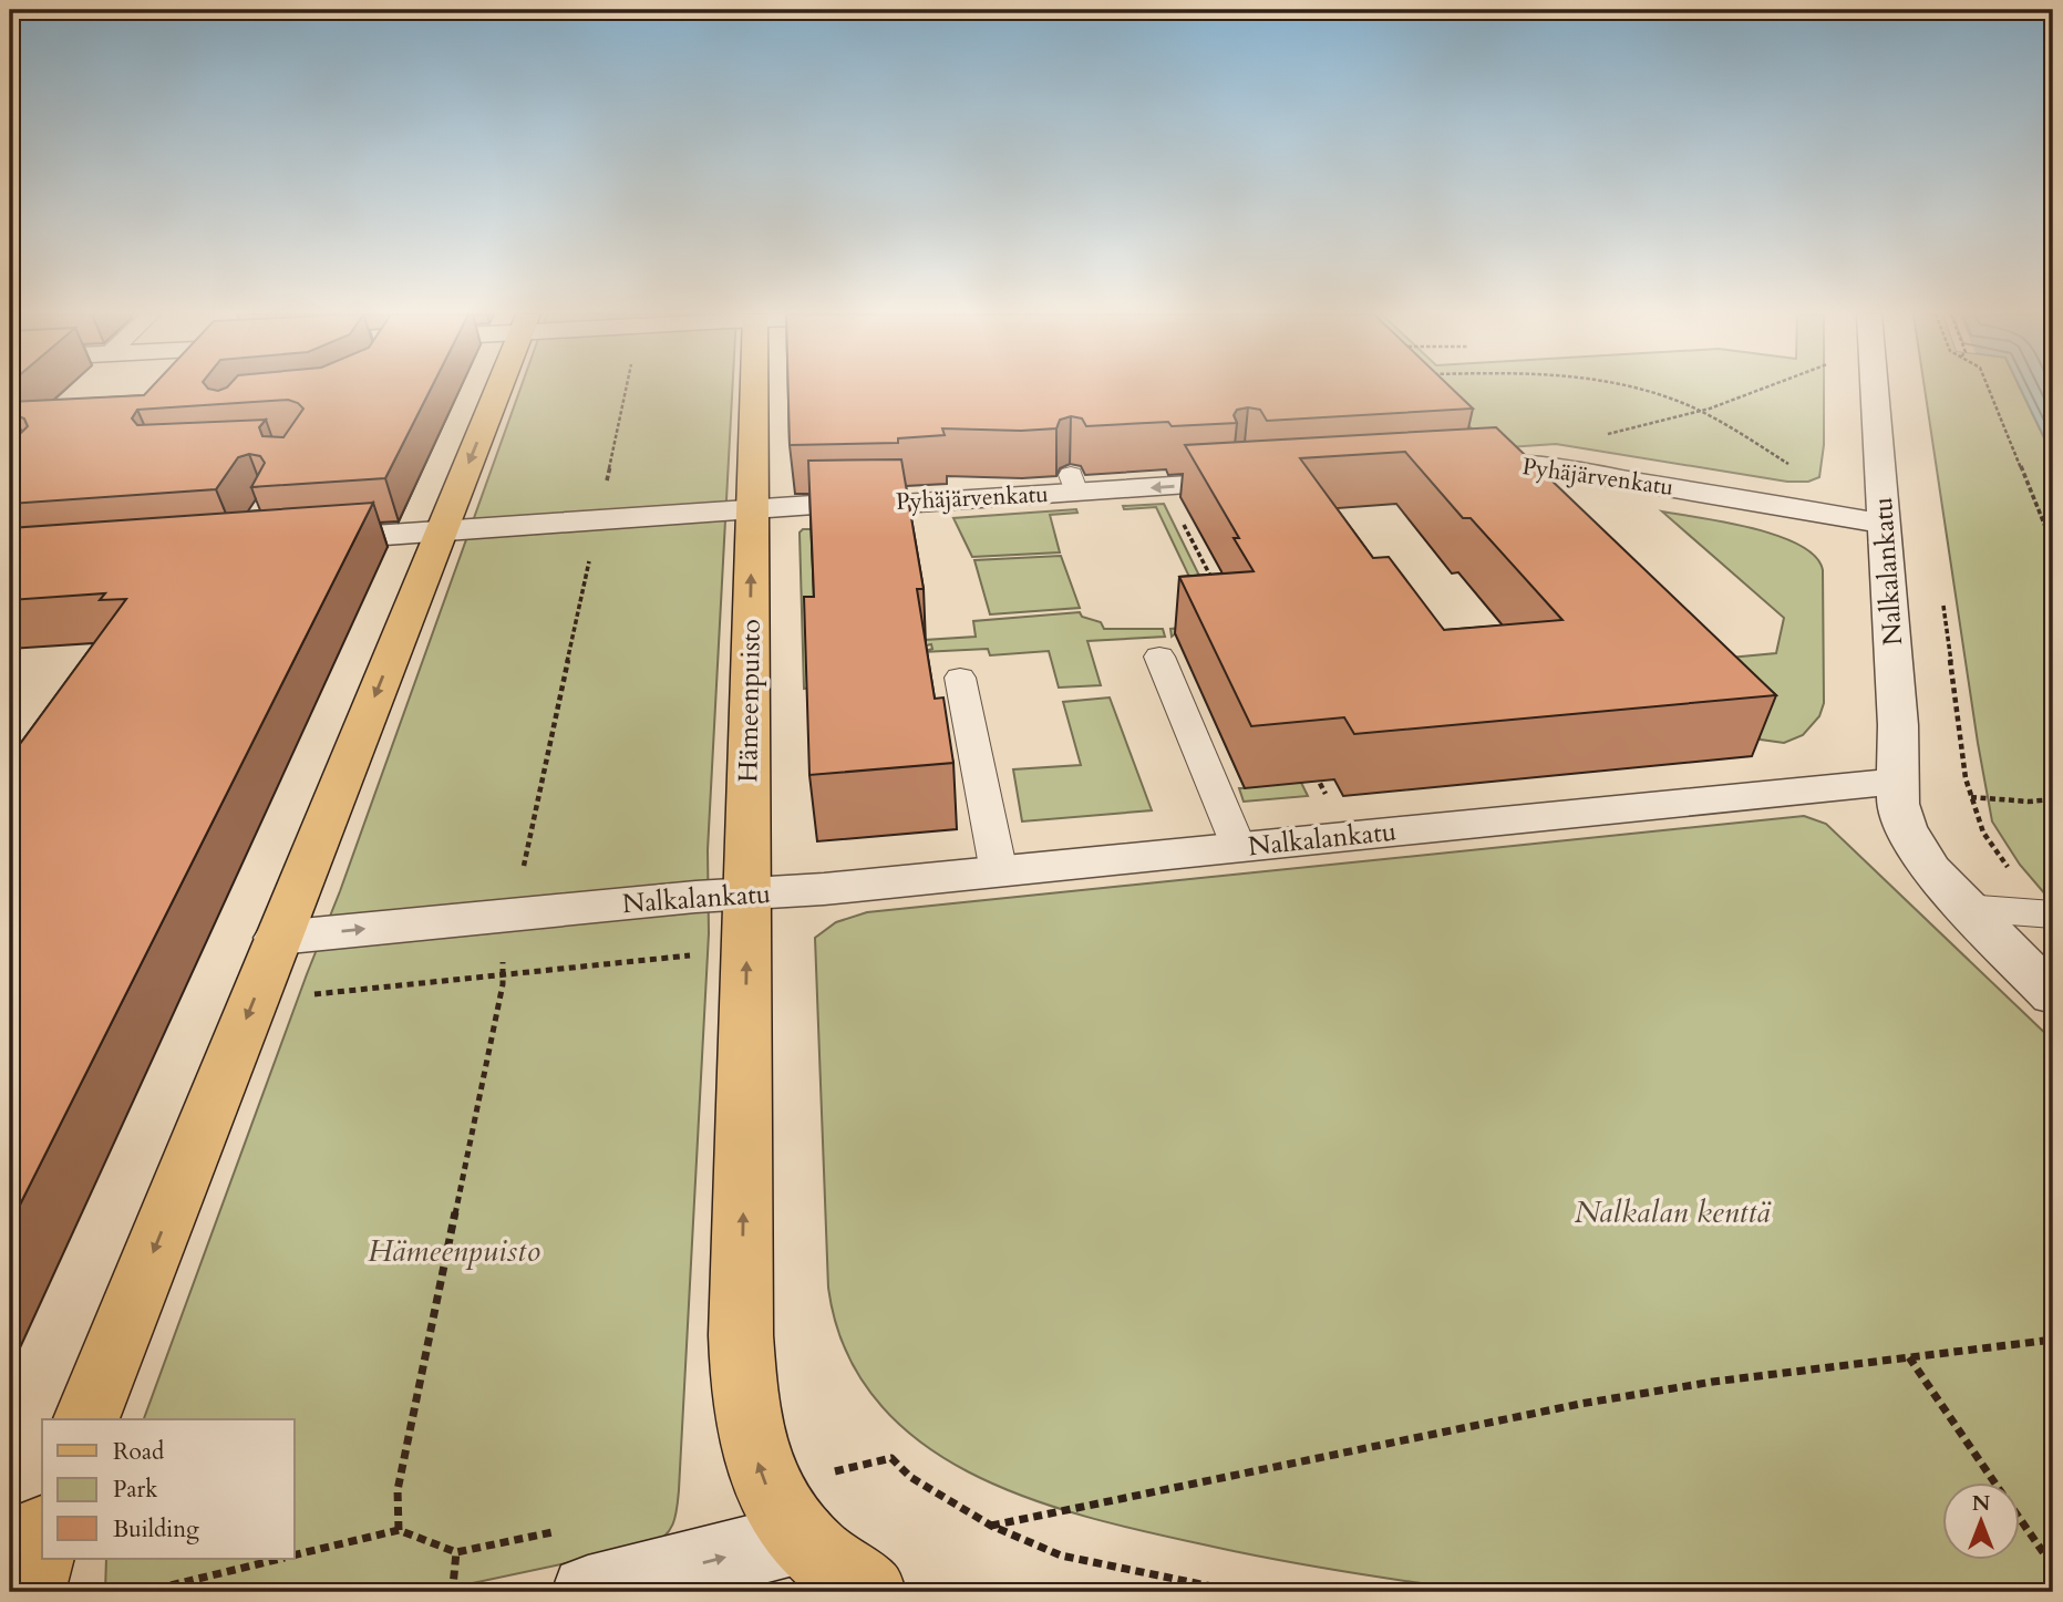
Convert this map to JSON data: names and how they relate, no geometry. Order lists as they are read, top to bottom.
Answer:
{
  "streets": {
    "main road": ["Hämeenpuisto"],
    "street": ["Pyhäjärvenkatu", "Nalkalankatu"]
  },
  "crossings": [
    ["Pyhäjärvenkatu", "Nalkalankatu"],
    ["Pyhäjärvenkatu", "Hämeenpuisto"],
    ["Nalkalankatu", "Hämeenpuisto"]
  ],
  "one_way": ["Pyhäjärvenkatu", "Hämeenpuisto"],
  "parks": ["Nalkalan kenttä", "Hämeenpuisto"],
  "legend": ["Road", "Park", "Building"],
  "north": "top"
}
